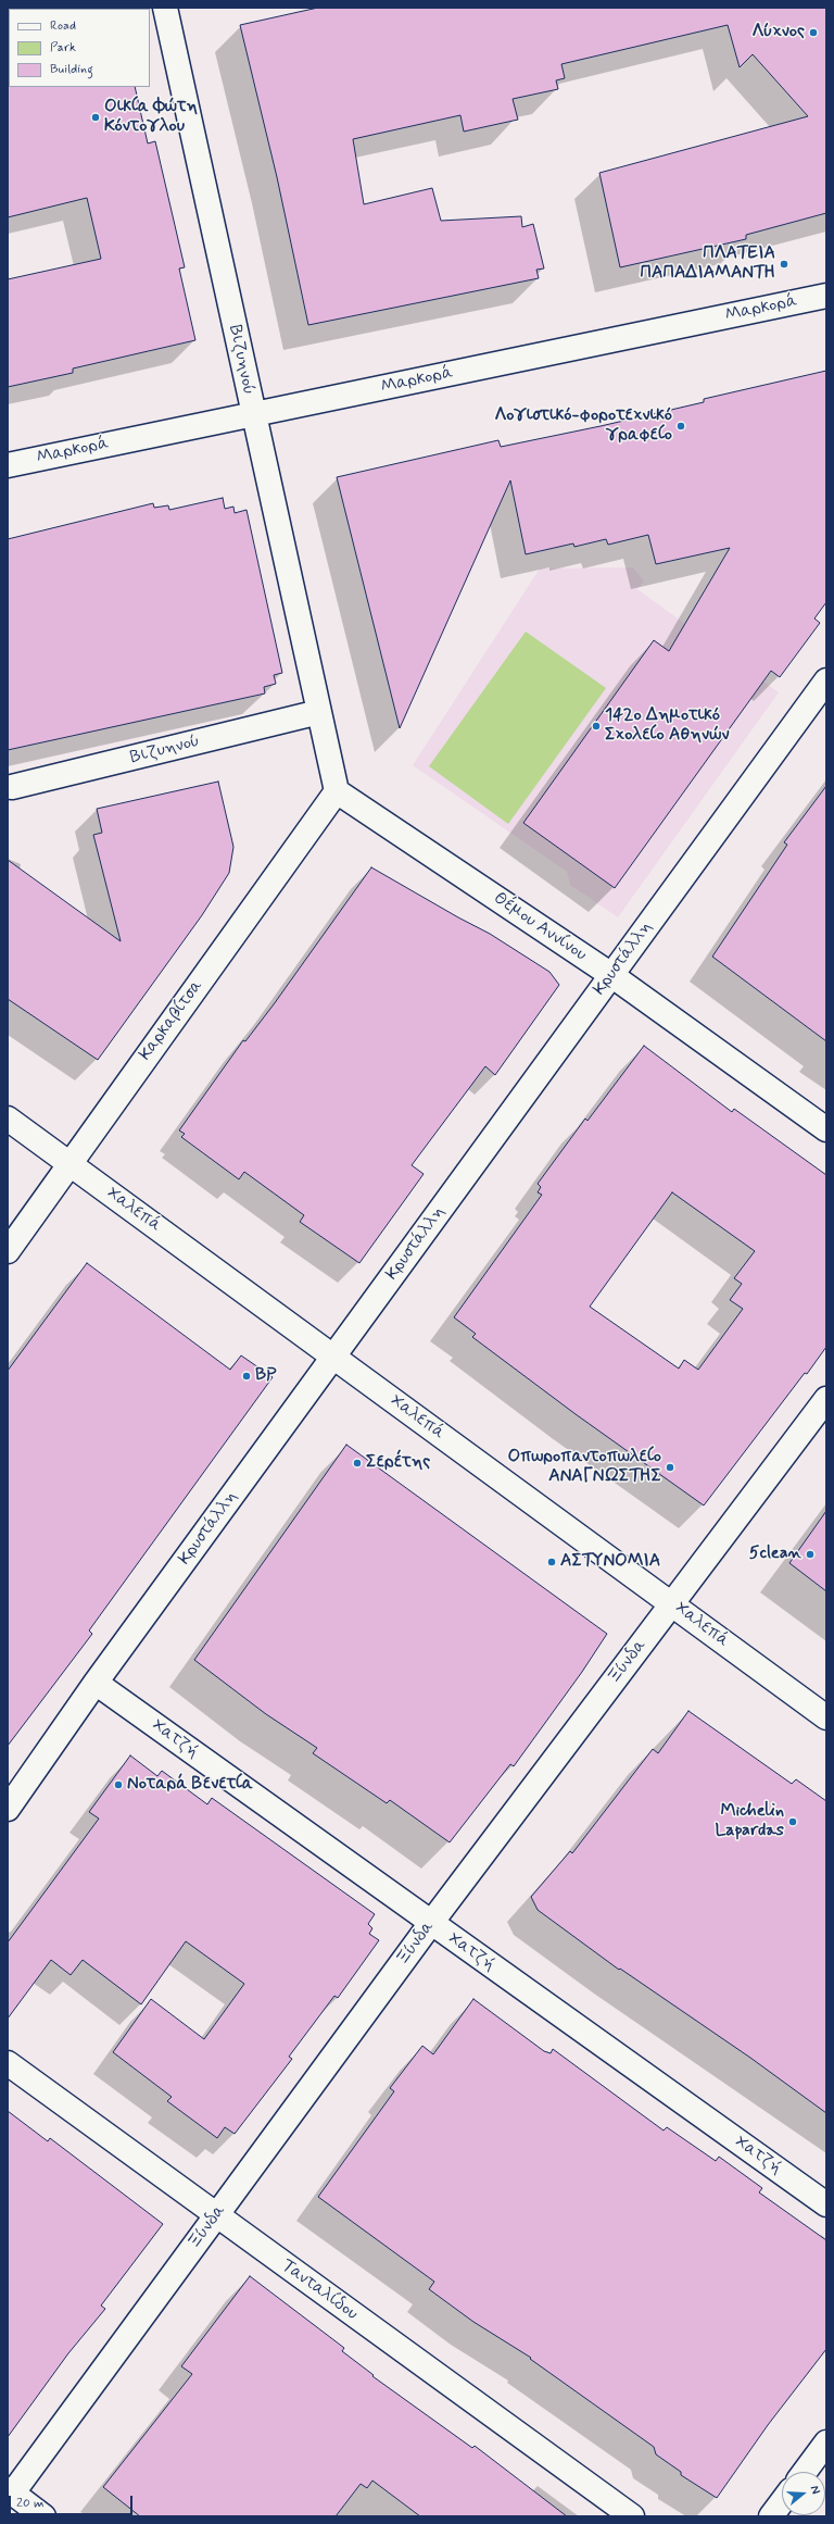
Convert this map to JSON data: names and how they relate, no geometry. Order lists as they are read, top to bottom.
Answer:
{
  "streets": {
    "street": [
      "Μαρκορά",
      "Βιζυηνού",
      "Θέμου Αννίνου",
      "Κρυστάλλη",
      "Καρκαβίτσα",
      "Χαλεπά",
      "Ξύνδα",
      "Χατζή",
      "Τανταλίδου"
    ]
  },
  "crossings": [
    ["Μαρκορά", "Βιζυηνού"],
    ["Βιζυηνού", "Θέμου Αννίνου"],
    ["Βιζυηνού", "Καρκαβίτσα"],
    ["Θέμου Αννίνου", "Κρυστάλλη"],
    ["Θέμου Αννίνου", "Καρκαβίτσα"],
    ["Κρυστάλλη", "Χαλεπά"],
    ["Κρυστάλλη", "Χατζή"],
    ["Καρκαβίτσα", "Χαλεπά"],
    ["Χαλεπά", "Ξύνδα"],
    ["Ξύνδα", "Χατζή"],
    ["Ξύνδα", "Τανταλίδου"]
  ],
  "places": [
    "Λύχνος",
    "Οικία Φώτη Κόντογλου",
    "ΠΛΑΤΕΙΑ ΠΑΠΑΔΙΑΜΑΝΤΗ",
    "Λογιστικό-φοροτεχνικό γραφείο",
    "142ο Δημοτικό Σχολείο Αθηνών",
    "BP",
    "Σερέτης",
    "Οπωροπαντοπωλείο ΑΝΑΓΝΩΣΤΗΣ",
    "5clean",
    "ΑΣΤΥΝΟΜΙΑ",
    "Νοταρά Βενετία",
    "Michelin Lapardas"
  ],
  "legend": ["Road", "Park", "Building"],
  "scale_bar": "20 m",
  "north": "right"
}
